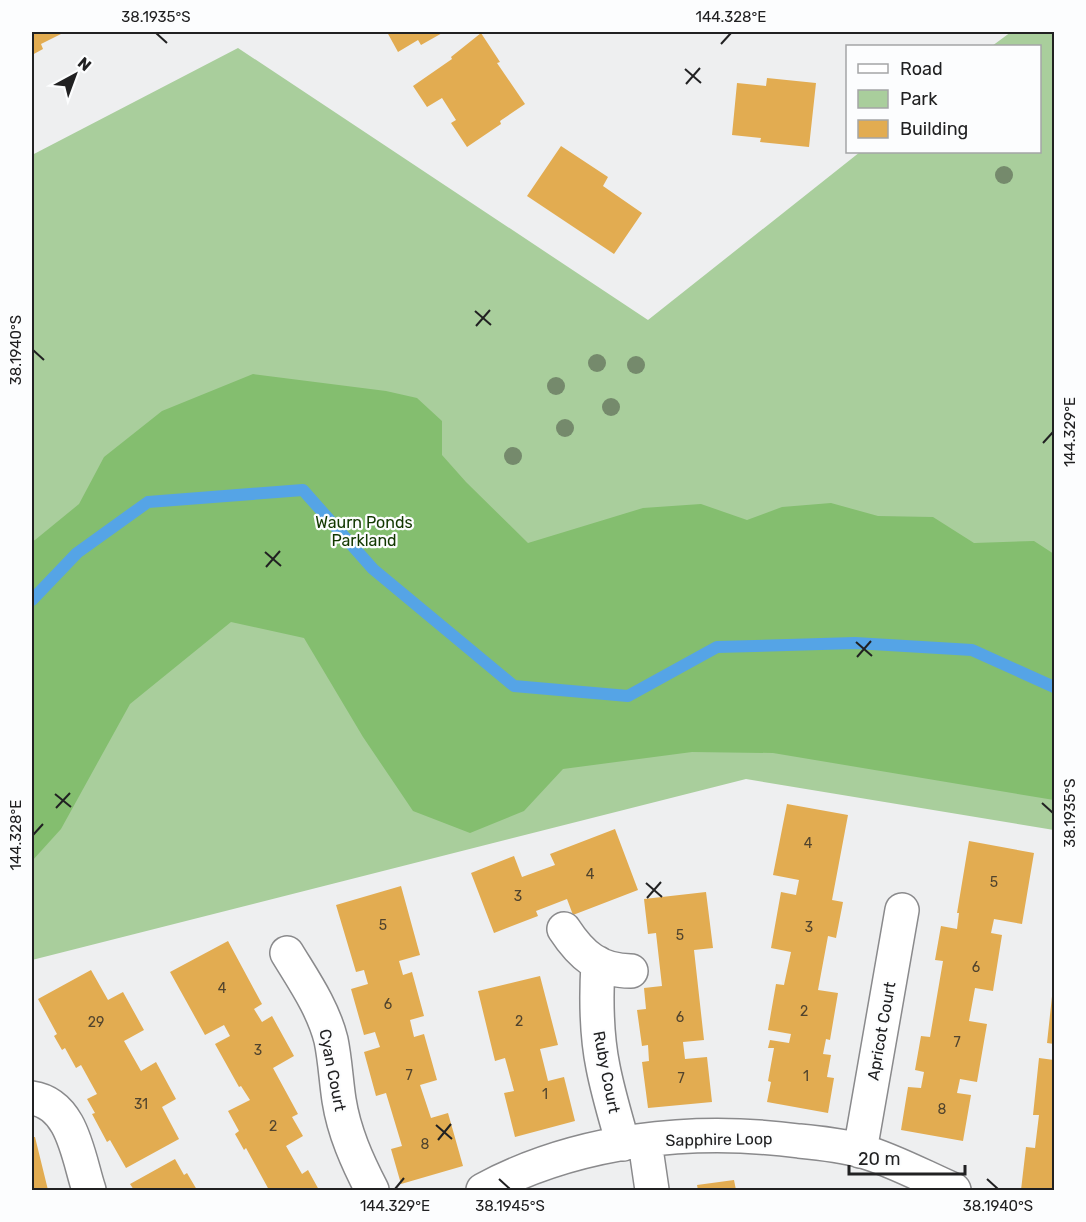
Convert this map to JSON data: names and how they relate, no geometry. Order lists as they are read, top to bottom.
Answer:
{
  "streets": {
    "street": [
      "Apricot Court",
      "Cyan Court",
      "Ruby Court",
      "Sapphire Loop"
    ]
  },
  "crossings": [
    ["Apricot Court", "Sapphire Loop"],
    ["Ruby Court", "Sapphire Loop"]
  ],
  "parks": ["Waurn Ponds Parkland"],
  "house_numbers": [
    "4",
    "4",
    "5",
    "3",
    "5",
    "3",
    "5",
    "6",
    "4",
    "6",
    "2",
    "6",
    "2",
    "29",
    "7",
    "3",
    "7",
    "1",
    "7",
    "1",
    "31",
    "8",
    "2",
    "8"
  ],
  "legend": ["Road", "Park", "Building"],
  "scale_bar": "20 m",
  "north": "top right",
  "coordinates": [
    "38.1935°S",
    "144.328°E",
    "38.1940°S",
    "144.329°E",
    "38.1945°S"
  ]
}
